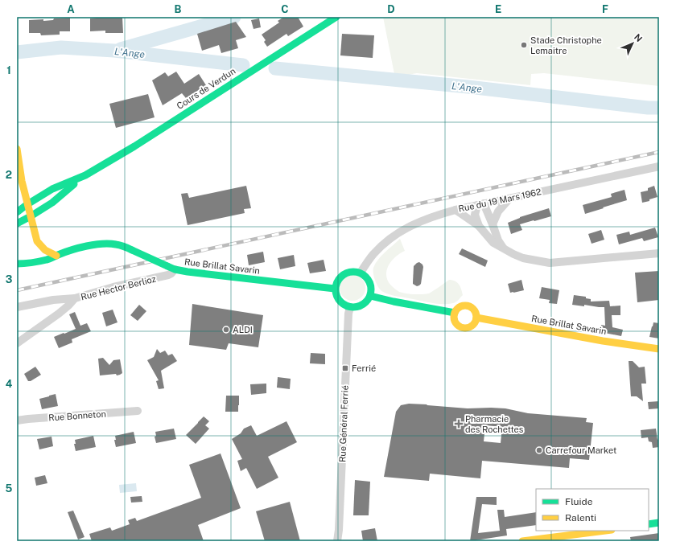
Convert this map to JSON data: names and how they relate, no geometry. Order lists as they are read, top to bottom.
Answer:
{
  "streets": {
    "main road": ["Cours de Verdun", "Rue Brillat Savarin"],
    "street": [
      "Rue du 19 Mars 1962",
      "Rue Hector Berlioz",
      "Rue Bonneton",
      "Rue Général Ferrié"
    ]
  },
  "crossings": [
    ["Rue du 19 Mars 1962", "Rue Brillat Savarin"],
    ["Rue du 19 Mars 1962", "Rue Général Ferrié"],
    ["Rue Brillat Savarin", "Rue Hector Berlioz"],
    ["Rue Brillat Savarin", "Rue Général Ferrié"]
  ],
  "water": ["L'Ange"],
  "places": {
    "other": ["Stade Christophe Lemaitre", "ALDI", "Carrefour Market"],
    "transit": ["Ferrié"],
    "health": ["Pharmacie des Rochettes"]
  },
  "legend": ["Fluide", "Ralenti"],
  "north": "top right",
  "grid": {
    "columns": [
      "A",
      "B",
      "C",
      "D",
      "E",
      "F"
    ],
    "rows": [
      "1",
      "2",
      "3",
      "4",
      "5"
    ]
  }
}
